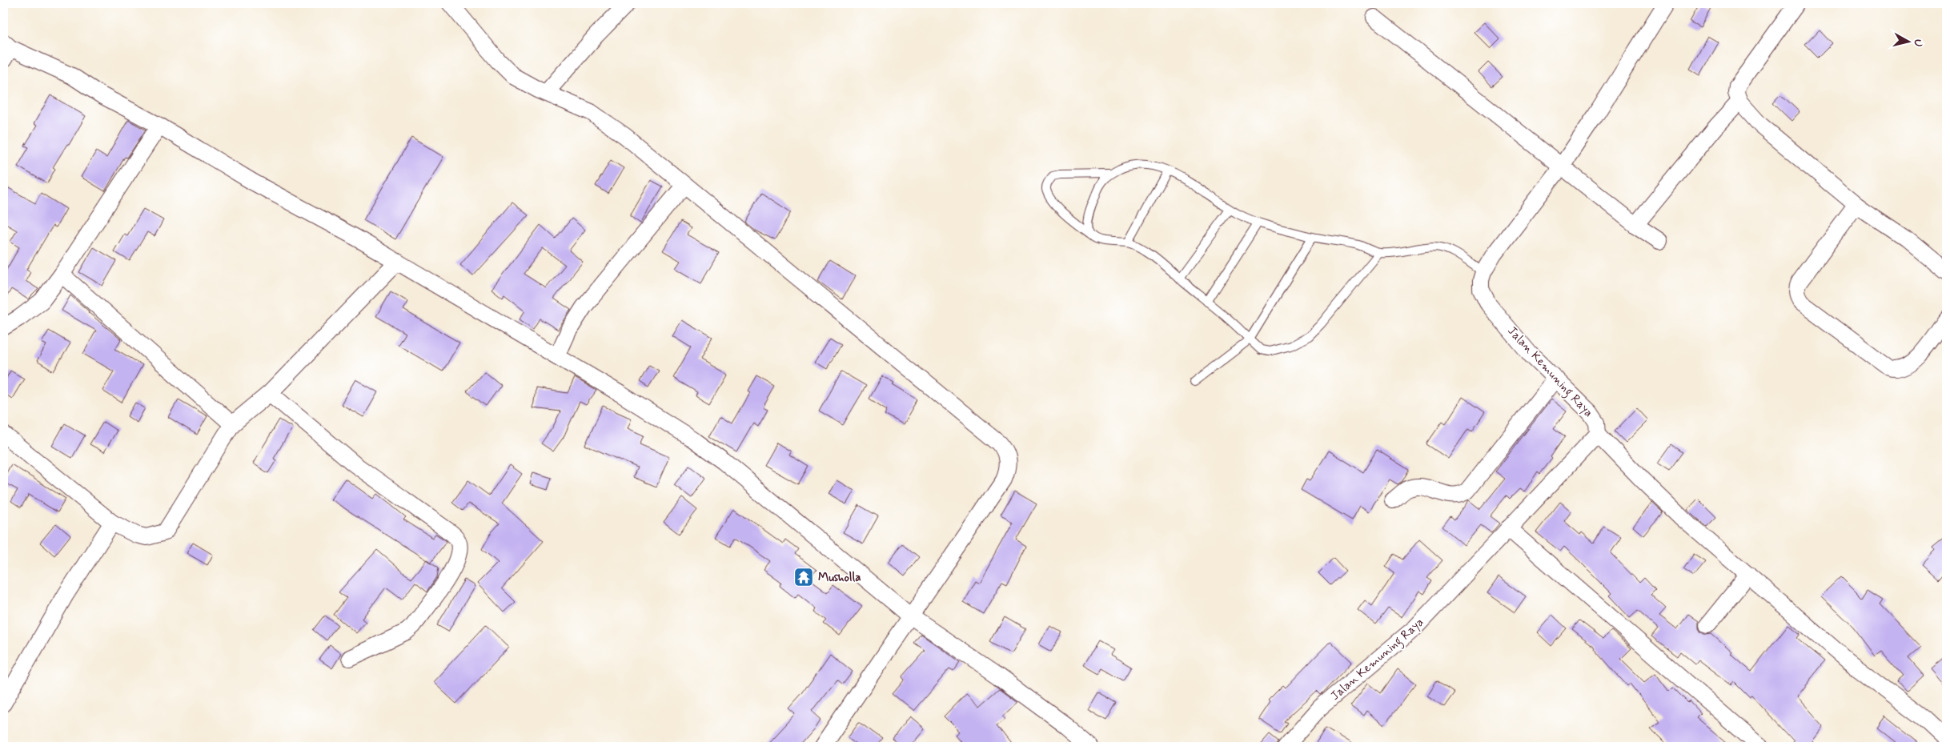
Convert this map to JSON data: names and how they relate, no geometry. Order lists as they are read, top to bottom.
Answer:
{
  "streets": {
    "street": ["Jalan Kemuning Raya"]
  },
  "places": {
    "temple": ["Musholla"]
  },
  "north": "right"
}
